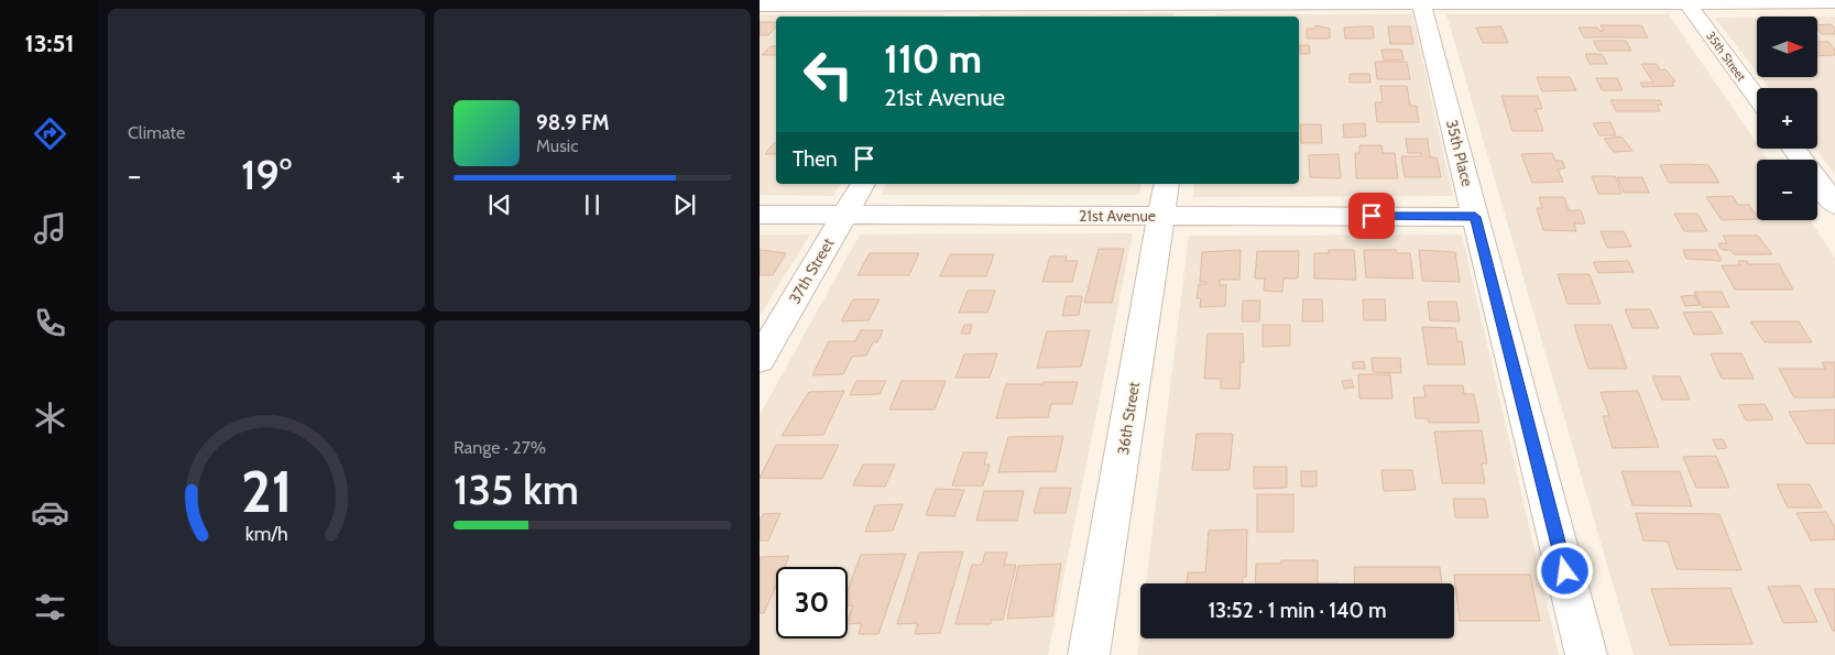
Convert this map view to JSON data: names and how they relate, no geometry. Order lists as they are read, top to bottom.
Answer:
{
  "streets": {
    "street": [
      "35th Street",
      "35th Place",
      "21st Avenue",
      "37th Street",
      "36th Street"
    ]
  },
  "crossings": [
    ["35th Place", "21st Avenue"],
    ["21st Avenue", "37th Street"],
    ["21st Avenue", "36th Street"]
  ],
  "north": "right",
  "page": {
    "tabs": "13:51",
    "tile": [
      "Climate",
      ["Range · 27%", "135 km"]
    ],
    "map_buttons": ["+", "−"],
    "turn": ["110 m", "21st Avenue"],
    "song": ["98.9 FM", "Music"],
    "then": "Then",
    "heat": ["−", "19°", "+"],
    "limit": "30",
    "trip": "13:52 · 1 min · 140 m",
    "gauge": ["21", "km/h"]
  }
}
